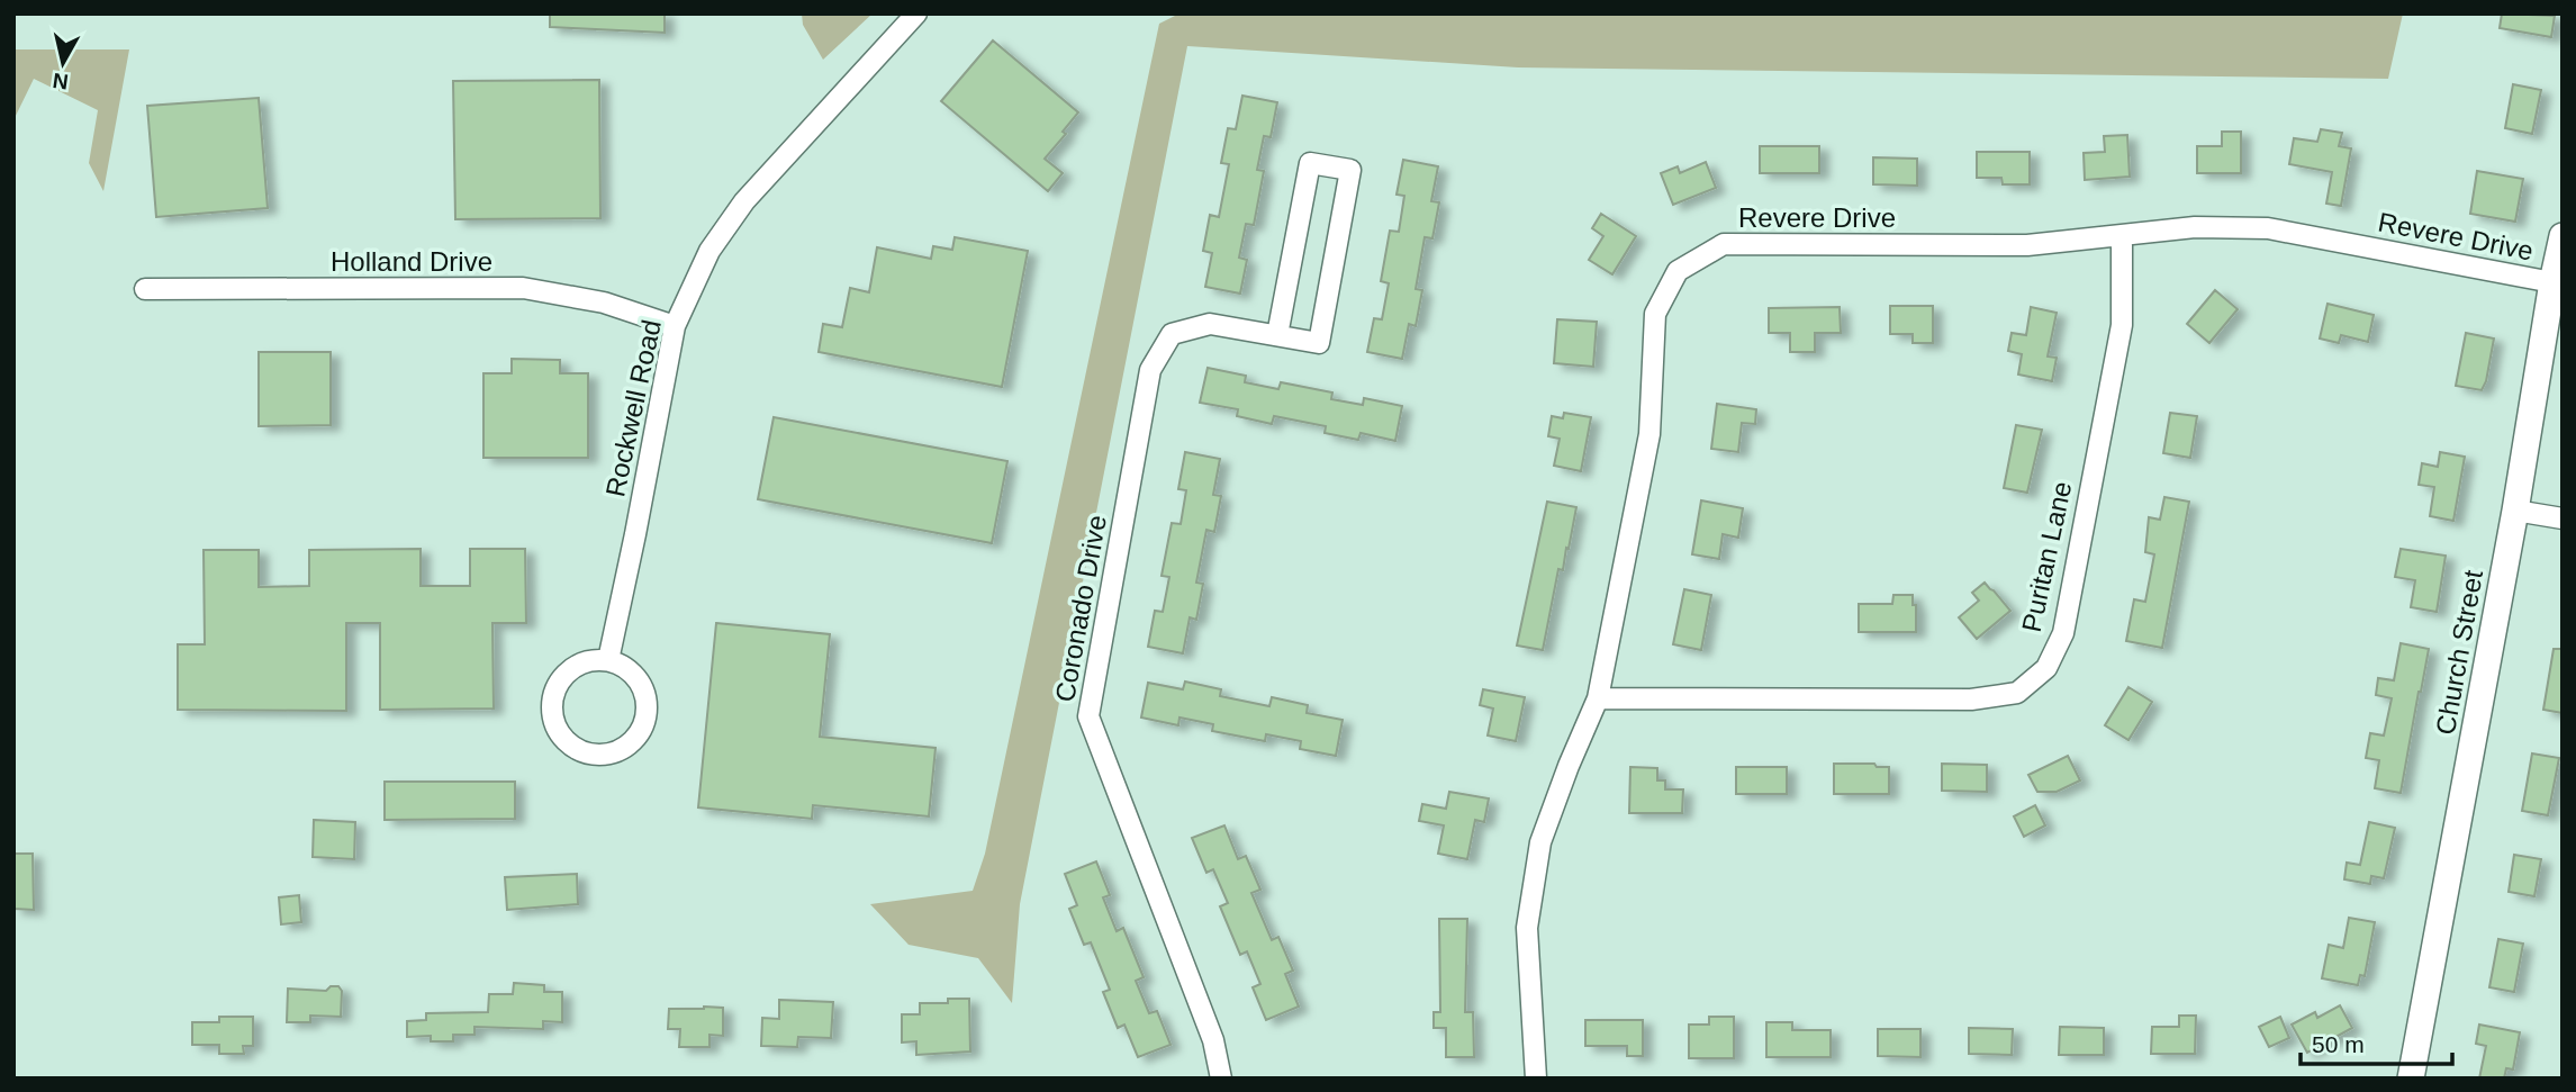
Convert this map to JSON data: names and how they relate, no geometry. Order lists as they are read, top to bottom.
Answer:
{
  "streets": {
    "street": [
      "Revere Drive",
      "Holland Drive",
      "Rockwell Road",
      "Puritan Lane",
      "Coronado Drive",
      "Church Street"
    ]
  },
  "crossings": [
    ["Revere Drive", "Puritan Lane"],
    ["Revere Drive", "Church Street"],
    ["Holland Drive", "Rockwell Road"]
  ],
  "scale_bar": "50 m",
  "north": "bottom"
}
